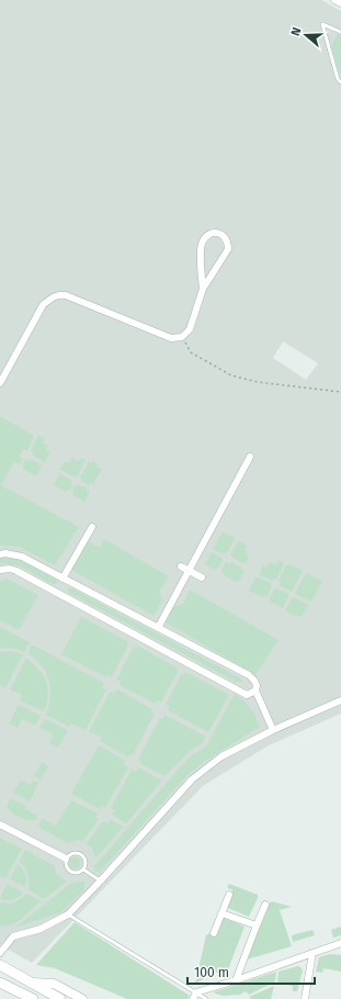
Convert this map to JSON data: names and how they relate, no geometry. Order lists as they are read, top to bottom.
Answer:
{
  "scale_bar": "100 m",
  "north": "left"
}
